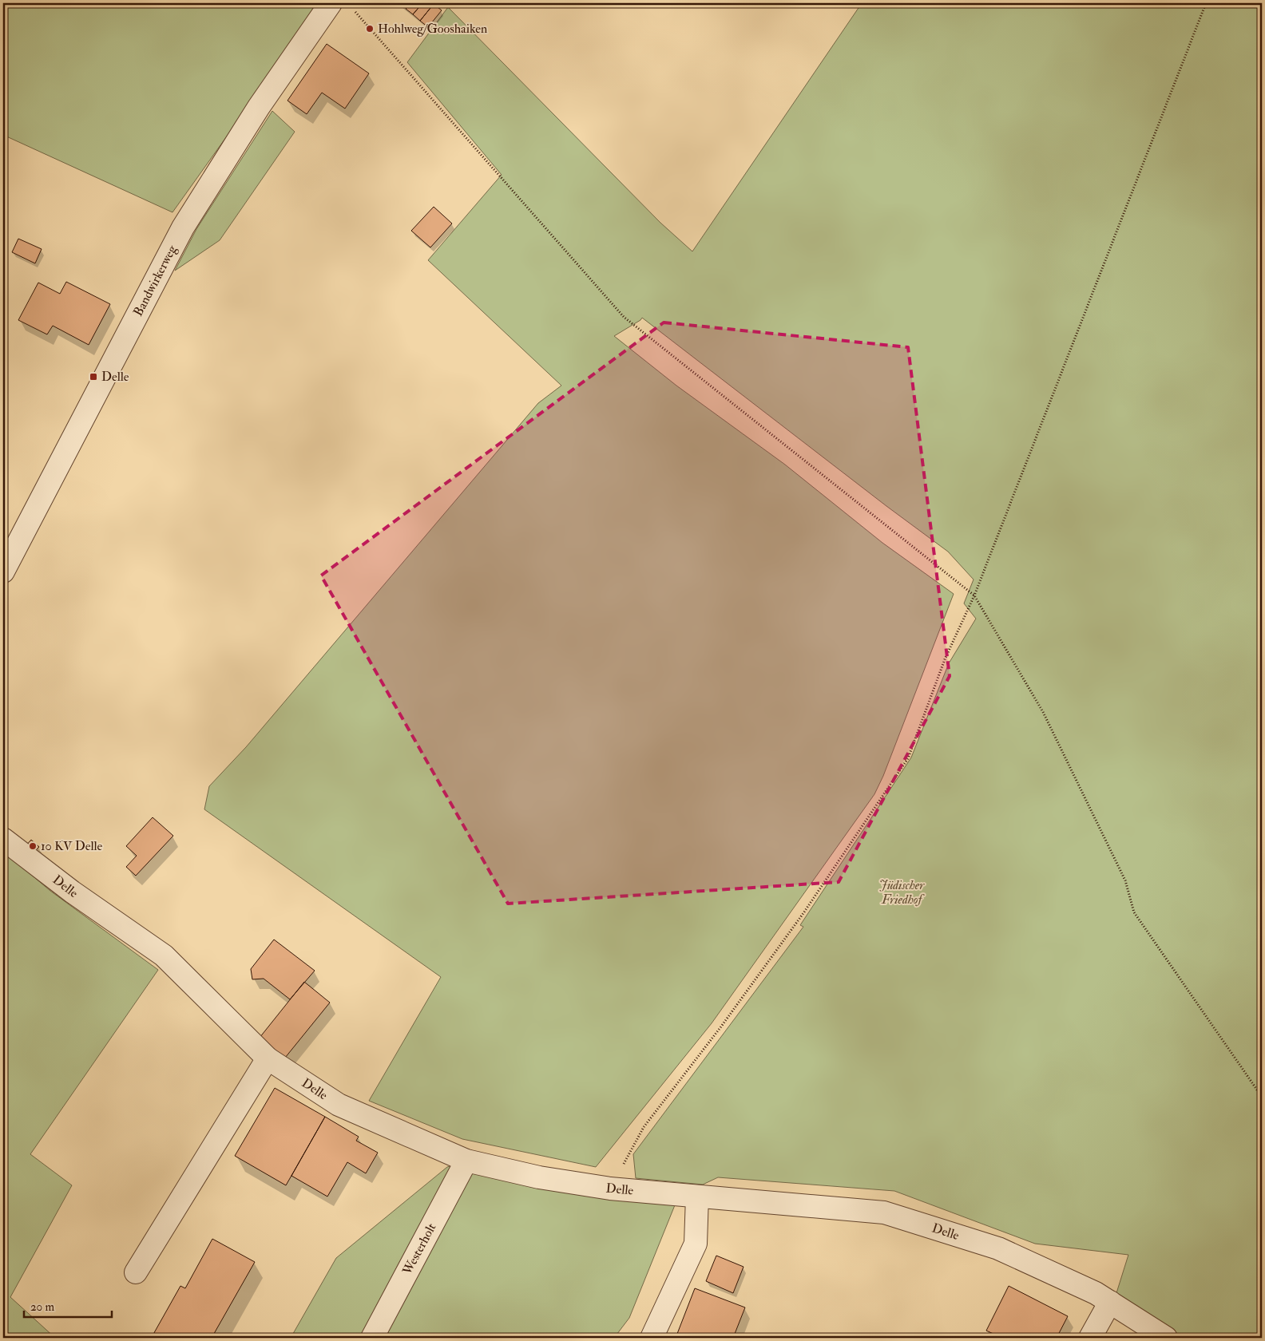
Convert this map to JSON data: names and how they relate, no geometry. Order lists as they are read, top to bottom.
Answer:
{
  "streets": {
    "street": ["Bandwirkerweg", "Delle", "Westerholt"]
  },
  "crossings": [
    ["Delle", "Westerholt"]
  ],
  "parks": ["Jüdischer Friedhof"],
  "places": {
    "other": ["Hohlweg/Gooshaiken", "10 KV Delle"],
    "transit": ["Delle"]
  },
  "scale_bar": "20 m"
}
